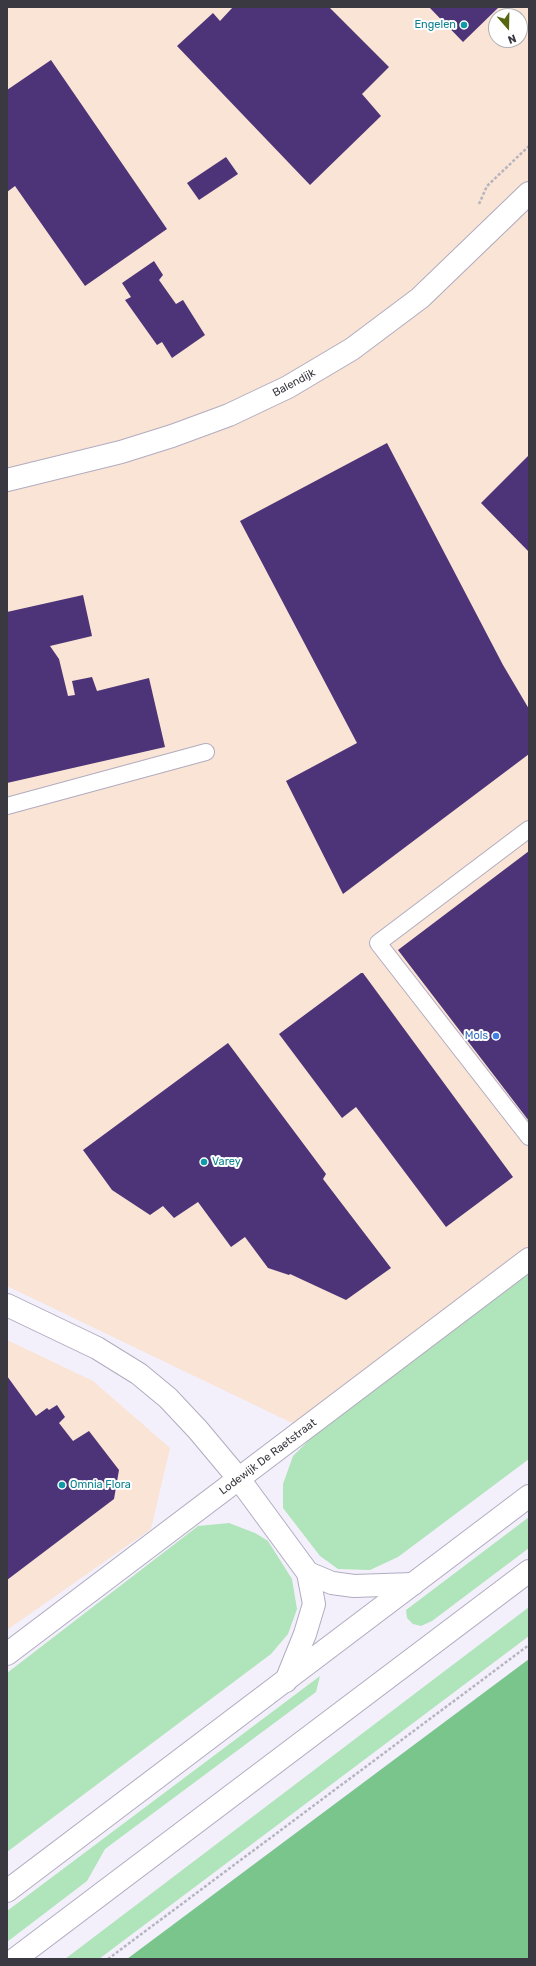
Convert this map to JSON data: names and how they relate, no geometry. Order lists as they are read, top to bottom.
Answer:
{
  "streets": {
    "main road": ["Balendijk", "Lodewijk De Raetstraat"]
  },
  "places": [
    "Engelen",
    "Mols",
    "Varey",
    "Omnia Flora"
  ],
  "north": "bottom"
}
